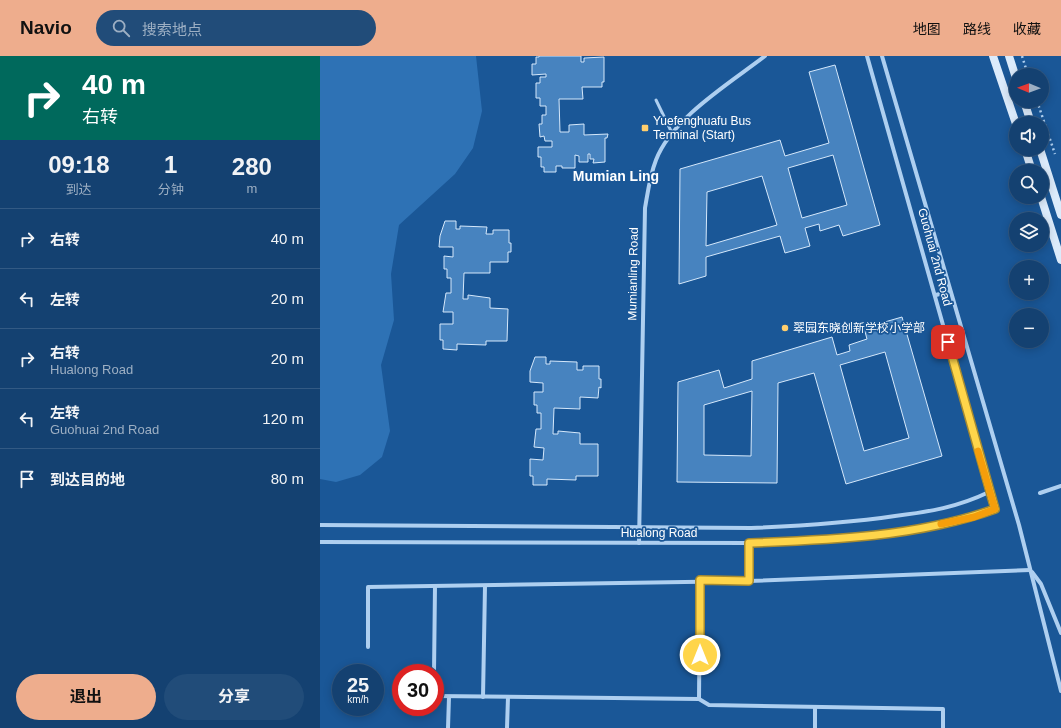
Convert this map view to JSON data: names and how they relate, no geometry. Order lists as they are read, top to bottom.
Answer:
{
  "streets": {
    "street": ["Guohuai 2nd Road", "Mumianling Road", "Hualong Road"]
  },
  "crossings": [
    ["Guohuai 2nd Road", "Hualong Road"],
    ["Mumianling Road", "Hualong Road"]
  ],
  "districts": ["Mumian Ling"],
  "places": {
    "transit": ["Yuefenghuafu Bus Terminal (Start)"],
    "other": ["翠园东晓创新学校小学部"]
  },
  "north": "left",
  "page": {
    "header": "Navio",
    "search": "搜索地点",
    "nav": ["地图", "路线", "收藏"],
    "turn": ["40 m", "右转"],
    "map_buttons": ["+", "−"],
    "eta": [
      "09:18",
      "到达",
      "1",
      "分钟",
      "280",
      "m"
    ],
    "list": [
      {
        "name": "右转",
        "value": "40 m"
      },
      {
        "name": "左转",
        "value": "20 m"
      },
      {
        "name": "右转",
        "note": "Hualong Road",
        "value": "20 m"
      },
      {
        "name": "左转",
        "note": "Guohuai 2nd Road",
        "value": "120 m"
      },
      {
        "name": "到达目的地",
        "value": "80 m"
      }
    ],
    "speed": "25 km/h",
    "limit": "30",
    "buttons": ["退出", "分享"]
  }
}
